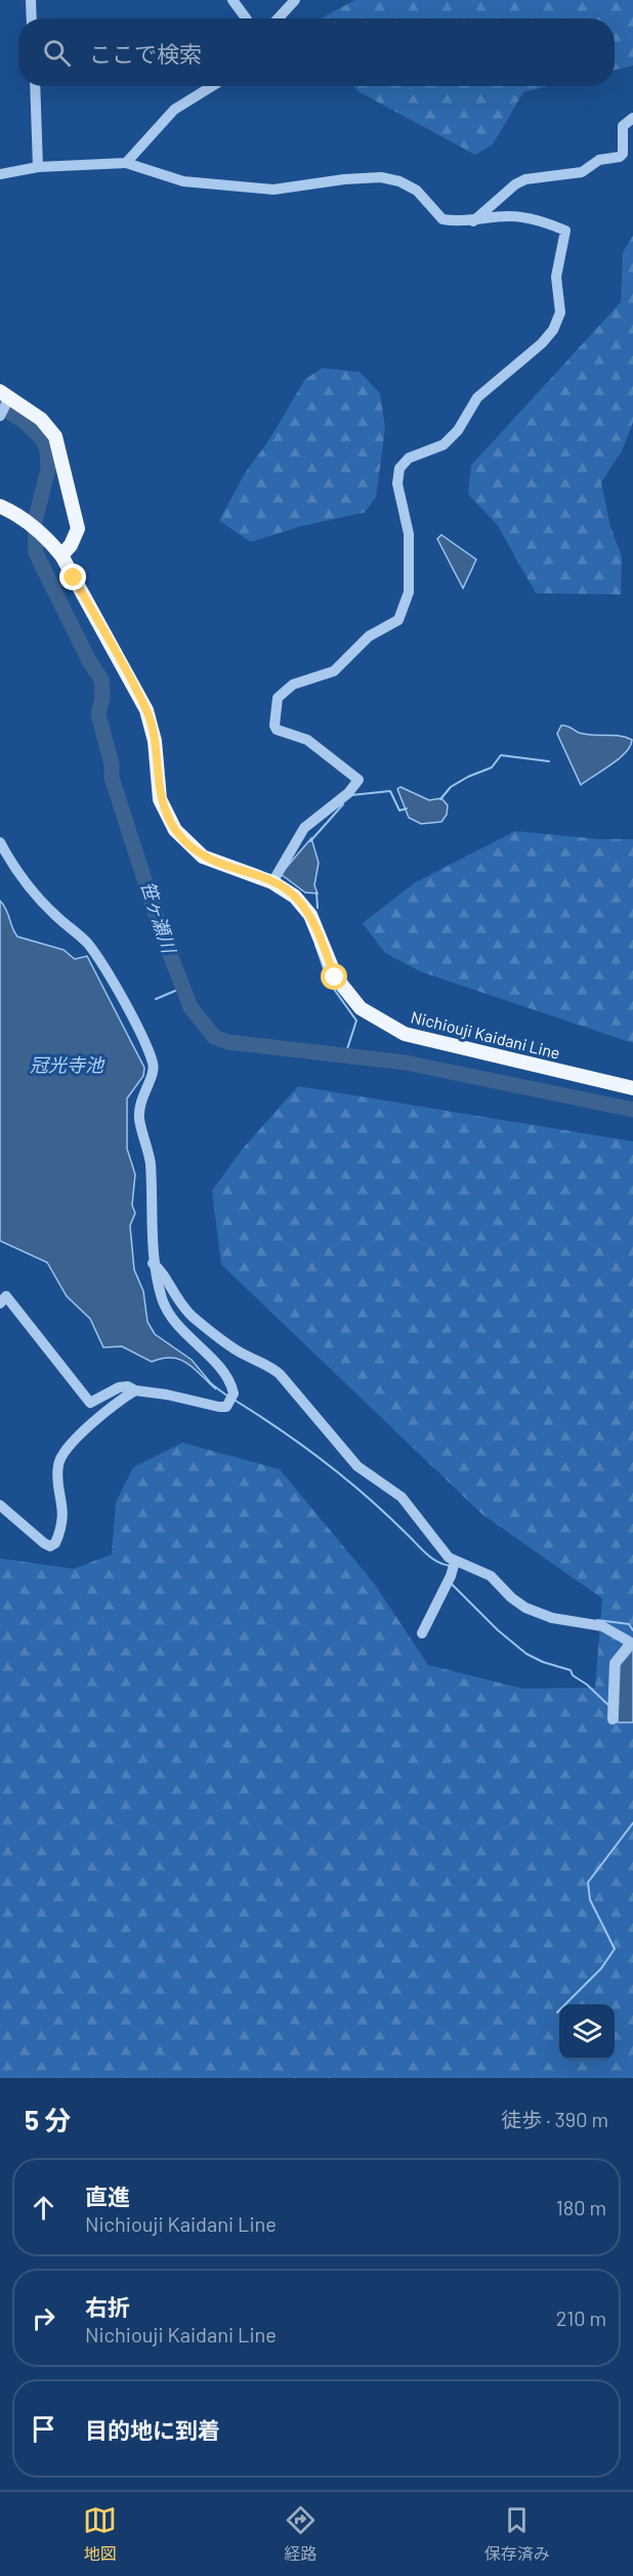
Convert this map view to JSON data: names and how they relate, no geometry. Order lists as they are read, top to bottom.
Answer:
{
  "streets": {
    "main road": ["Nichiouji Kaidani Line"]
  },
  "water": ["笹ヶ瀬川", "冠光寺池"],
  "page": {
    "search": "ここで検索",
    "heading": ["5 分", "徒歩 · 390 m"],
    "list": [
      ["直進", "Nichiouji Kaidani Line", "180 m"],
      ["右折", "Nichiouji Kaidani Line", "210 m"],
      "目的地に到着"
    ],
    "nav": ["地図", "経路", "保存済み"]
  }
}
